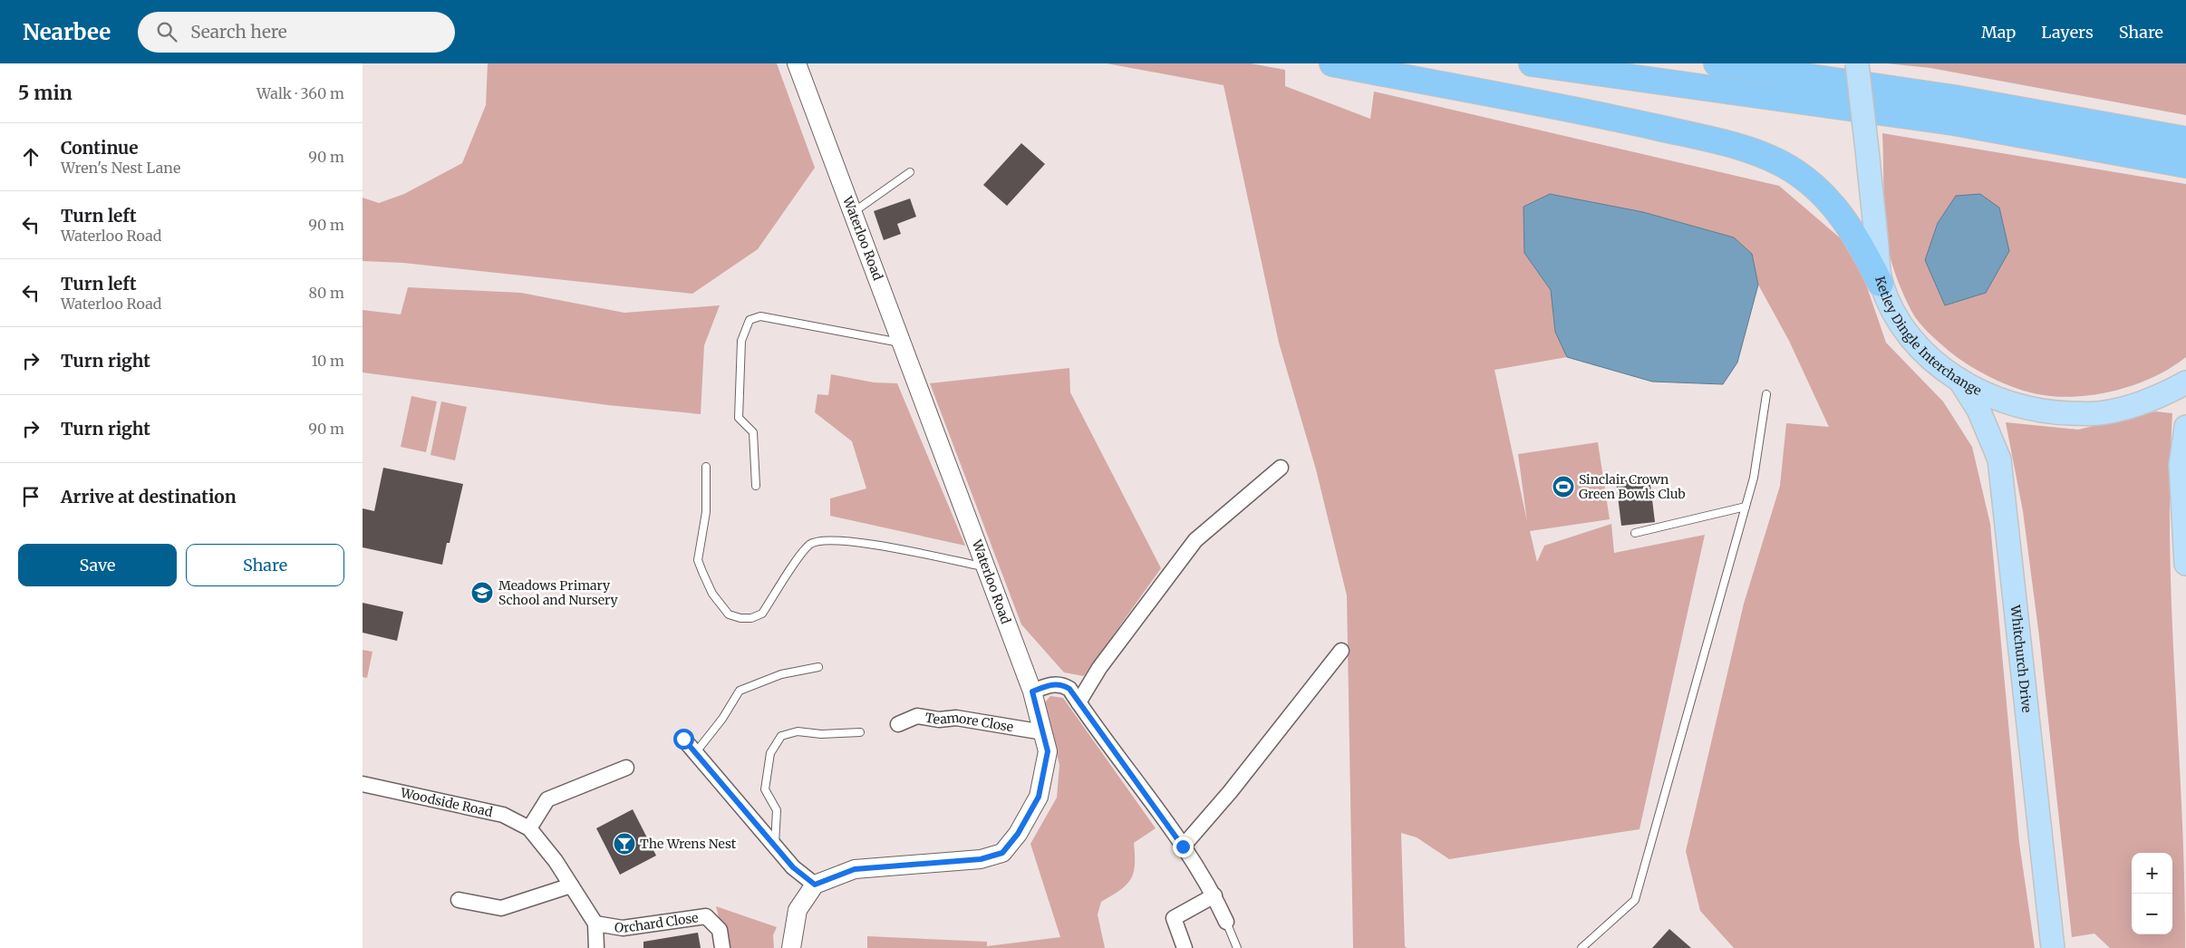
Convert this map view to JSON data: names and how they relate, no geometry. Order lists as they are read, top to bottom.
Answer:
{
  "streets": {
    "main road": ["Ketley Dingle Interchange", "Whitchurch Drive"],
    "street": [
      "Waterloo Road",
      "Teamore Close",
      "Woodside Road",
      "Orchard Close"
    ]
  },
  "crossings": [
    ["Waterloo Road", "Teamore Close"],
    ["Ketley Dingle Interchange", "Whitchurch Drive"],
    ["Woodside Road", "Orchard Close"]
  ],
  "places": {
    "sports": ["Sinclair Crown Green Bowls Club"],
    "school or university": ["Meadows Primary School and Nursery"],
    "bar": ["The Wrens Nest"]
  },
  "page": {
    "header": "Nearbee",
    "search": "Search here",
    "nav": ["Map", "Layers", "Share"],
    "heading": ["5 min", "Walk · 360 m"],
    "list": [
      ["Continue", "Wren's Nest Lane", "90 m"],
      ["Turn left", "Waterloo Road", "90 m"],
      ["Turn left", "Waterloo Road", "80 m"],
      ["Turn right", "10 m"],
      ["Turn right", "90 m"],
      "Arrive at destination"
    ],
    "buttons": ["Save", "Share"],
    "map_buttons": ["+", "−"]
  }
}
